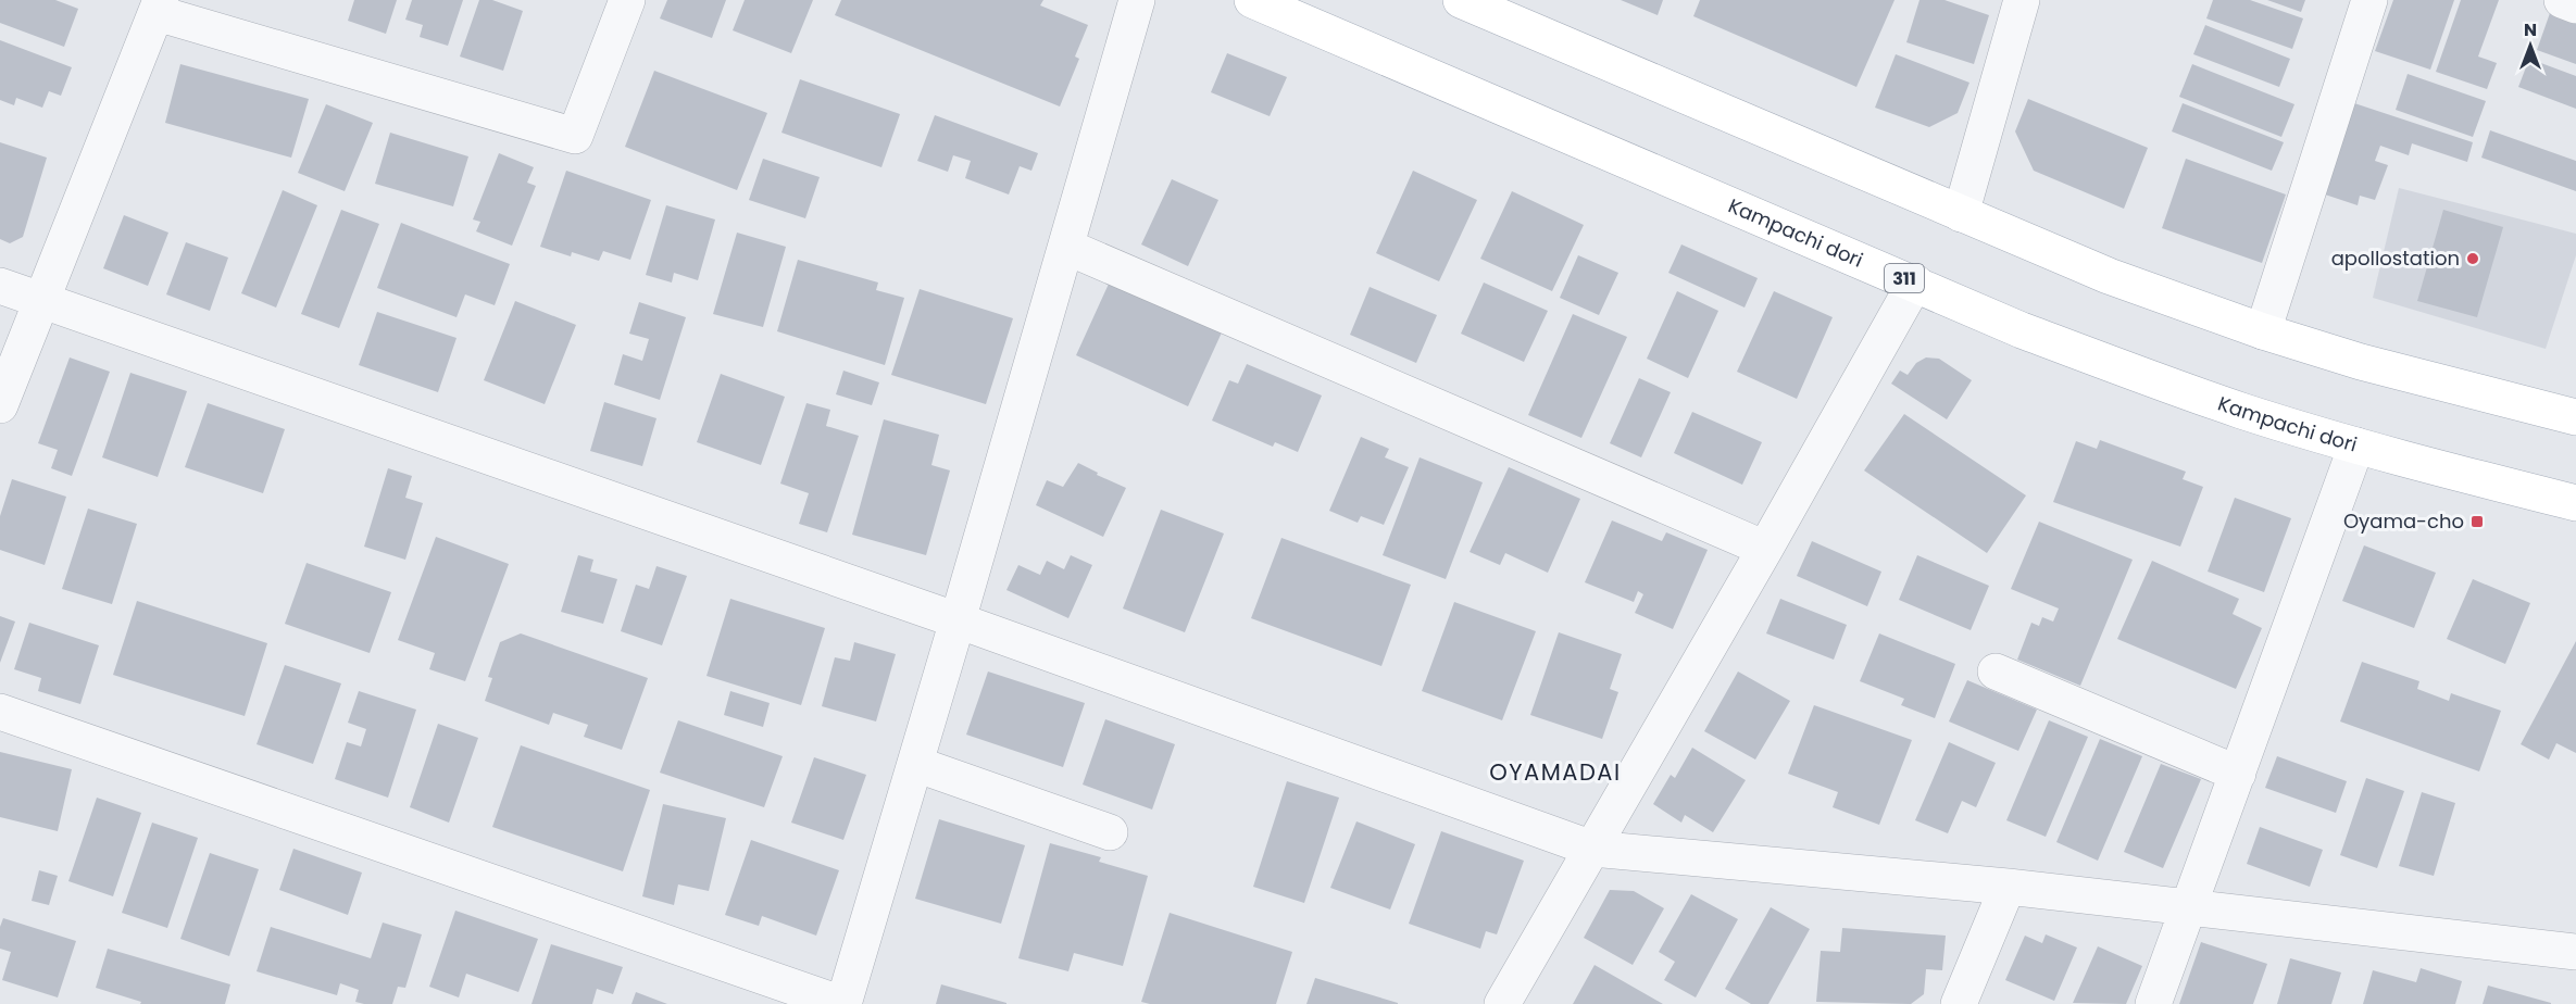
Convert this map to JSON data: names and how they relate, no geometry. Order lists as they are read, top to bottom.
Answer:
{
  "streets": {
    "main road": ["Kampachi dori", "311"]
  },
  "districts": ["OYAMADAI"],
  "places": {
    "other": ["apollostation"],
    "transit": ["Oyama-cho"]
  },
  "north": "top"
}
